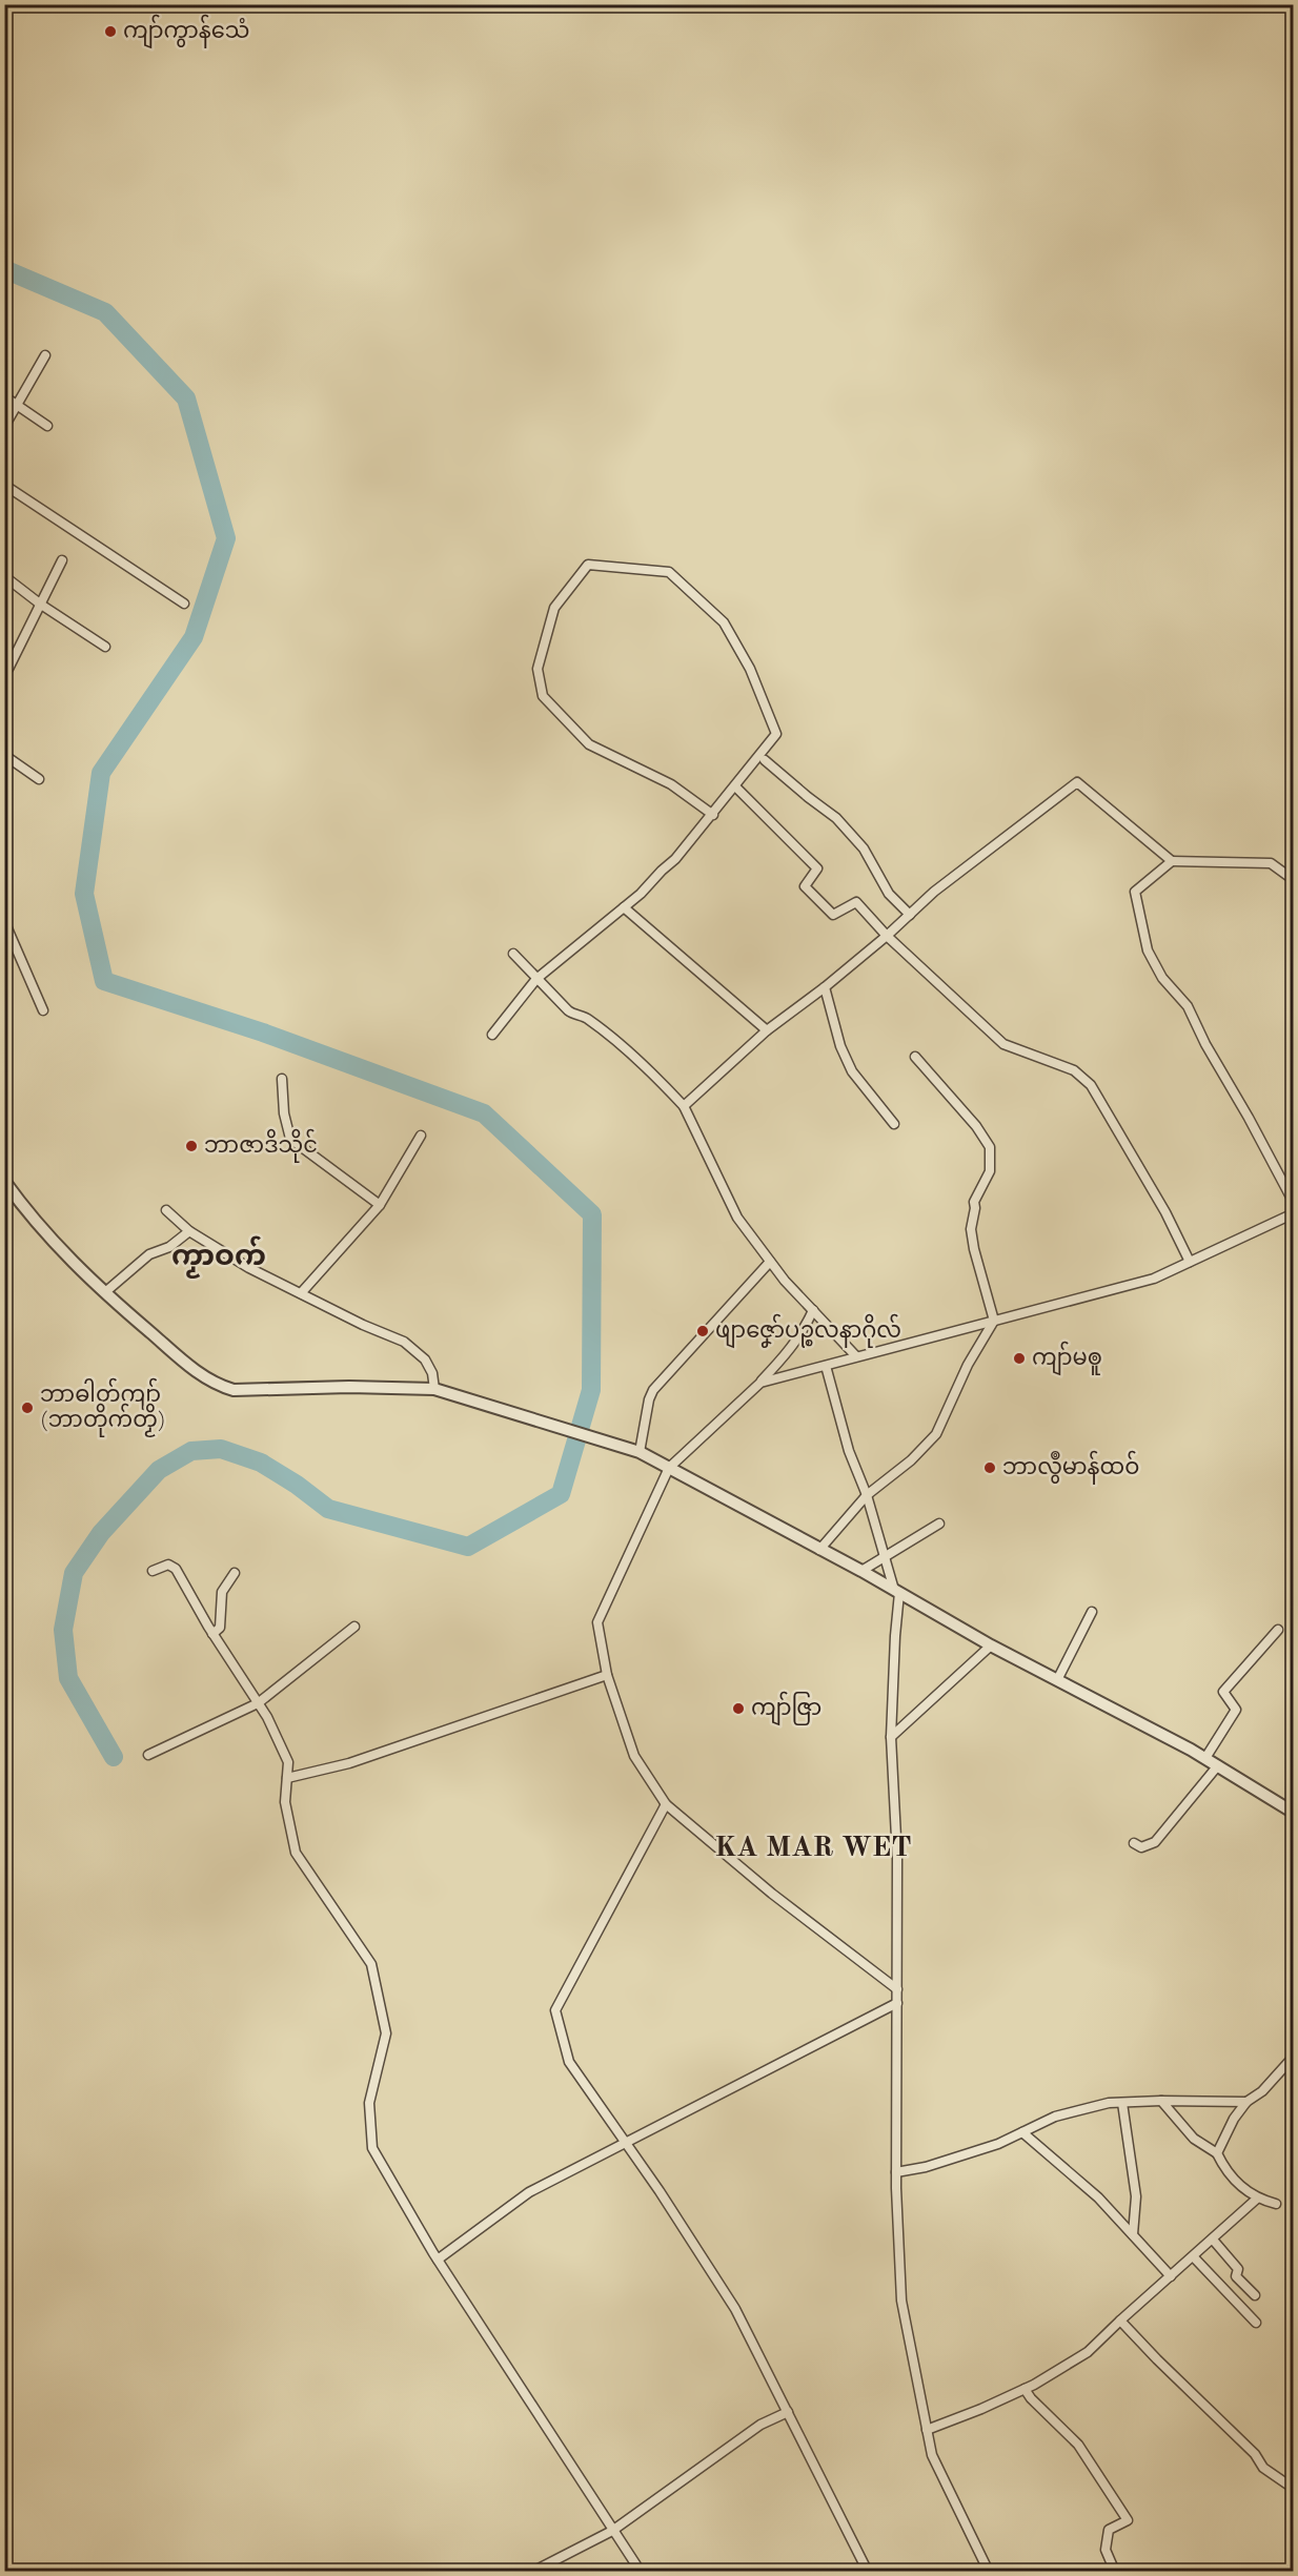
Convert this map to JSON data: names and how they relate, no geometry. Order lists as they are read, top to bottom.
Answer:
{
  "districts": ["ကၟာဝက်", "KA MAR WET"],
  "places": [
    "ကျာ်ကွာန်သေံ",
    "ဘာဇာဒိသိုင်",
    "ဖျာဇၞော်ပဉ္စလနာဂိုလ်",
    "ကျာ်မၜူ",
    "ဘာဓါတ်ကျာ် (ဘာတိုက်တၟိ)",
    "ဘာလွဳမာန်ထဝ်",
    "ကျာ်ဇြာ"
  ]
}
